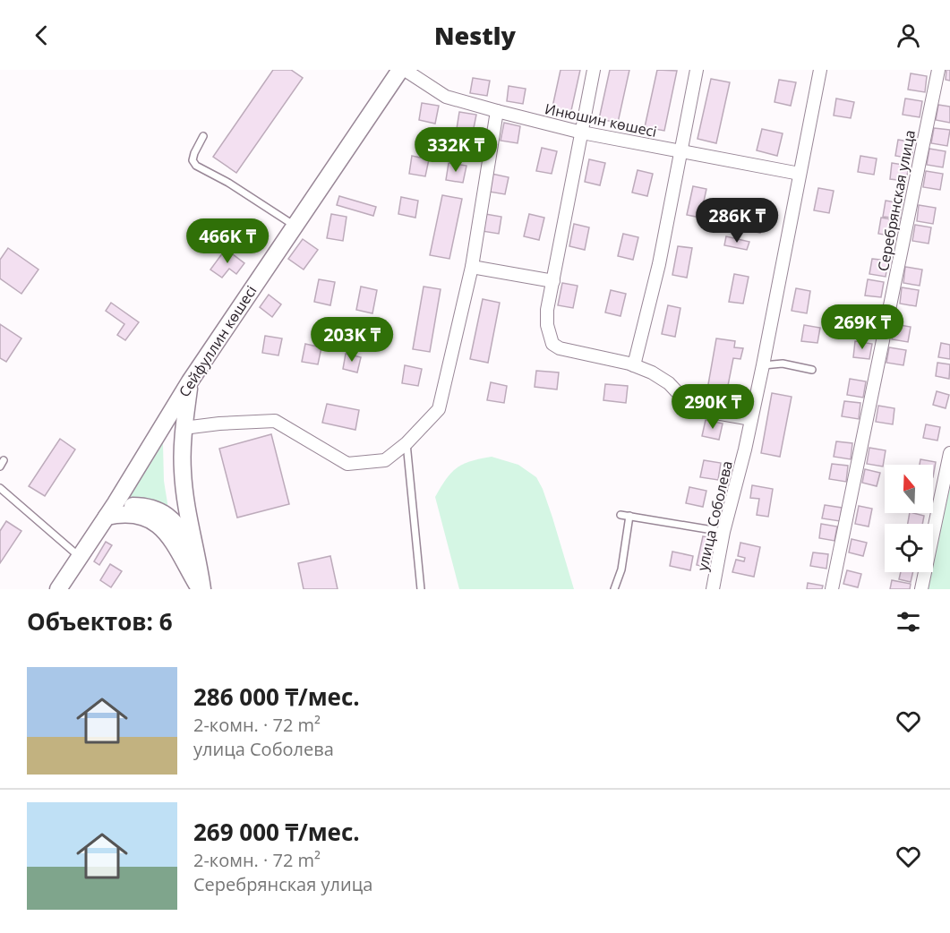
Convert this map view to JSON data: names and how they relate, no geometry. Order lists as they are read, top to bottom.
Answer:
{
  "streets": {
    "main road": ["Сейфуллин көшесі"],
    "street": ["Инюшин көшесі", "Серебрянская улица", "улица Соболева"]
  },
  "crossings": [
    ["Инюшин көшесі", "улица Соболева"]
  ],
  "north": "top",
  "page": {
    "header": "Nestly",
    "price": [
      "332K ₸",
      "286K ₸",
      "466K ₸",
      "269K ₸",
      "203K ₸",
      "290K ₸"
    ],
    "heading": "Объектов: 6",
    "list": [
      {
        "name": "286 000 ₸/мес.",
        "note": "2-комн. · 72 m² · улица Соболева"
      },
      {
        "name": "269 000 ₸/мес.",
        "note": "2-комн. · 72 m² · Серебрянская улица"
      }
    ]
  }
}
